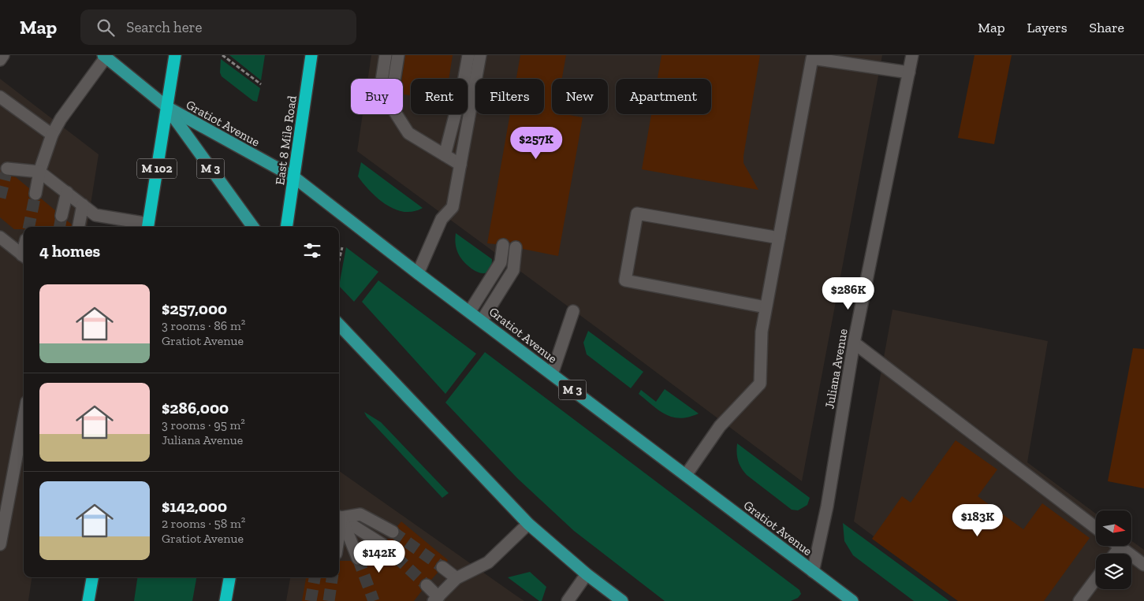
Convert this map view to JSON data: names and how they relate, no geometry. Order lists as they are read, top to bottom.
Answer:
{
  "streets": {
    "highway": ["East 8 Mile Road", "M 102"],
    "main road": ["Gratiot Avenue", "M 3"],
    "street": ["Juliana Avenue"]
  },
  "crossings": [
    ["Gratiot Avenue", "East 8 Mile Road"],
    ["Gratiot Avenue", "M 102"],
    ["Gratiot Avenue", "Juliana Avenue"]
  ],
  "north": "right",
  "page": {
    "header": "Map",
    "search": "Search here",
    "nav": ["Map", "Layers", "Share"],
    "chip": [
      "Buy",
      "Rent",
      "Filters",
      "New",
      "Apartment"
    ],
    "price": [
      "$257K",
      "$286K",
      "$183K",
      "$142K"
    ],
    "heading": "4 homes",
    "list": [
      {
        "name": "$257,000",
        "note": "3 rooms · 86 m² · Gratiot Avenue"
      },
      {
        "name": "$286,000",
        "note": "3 rooms · 95 m² · Juliana Avenue"
      },
      {
        "name": "$142,000",
        "note": "2 rooms · 58 m² · Gratiot Avenue"
      }
    ]
  }
}
